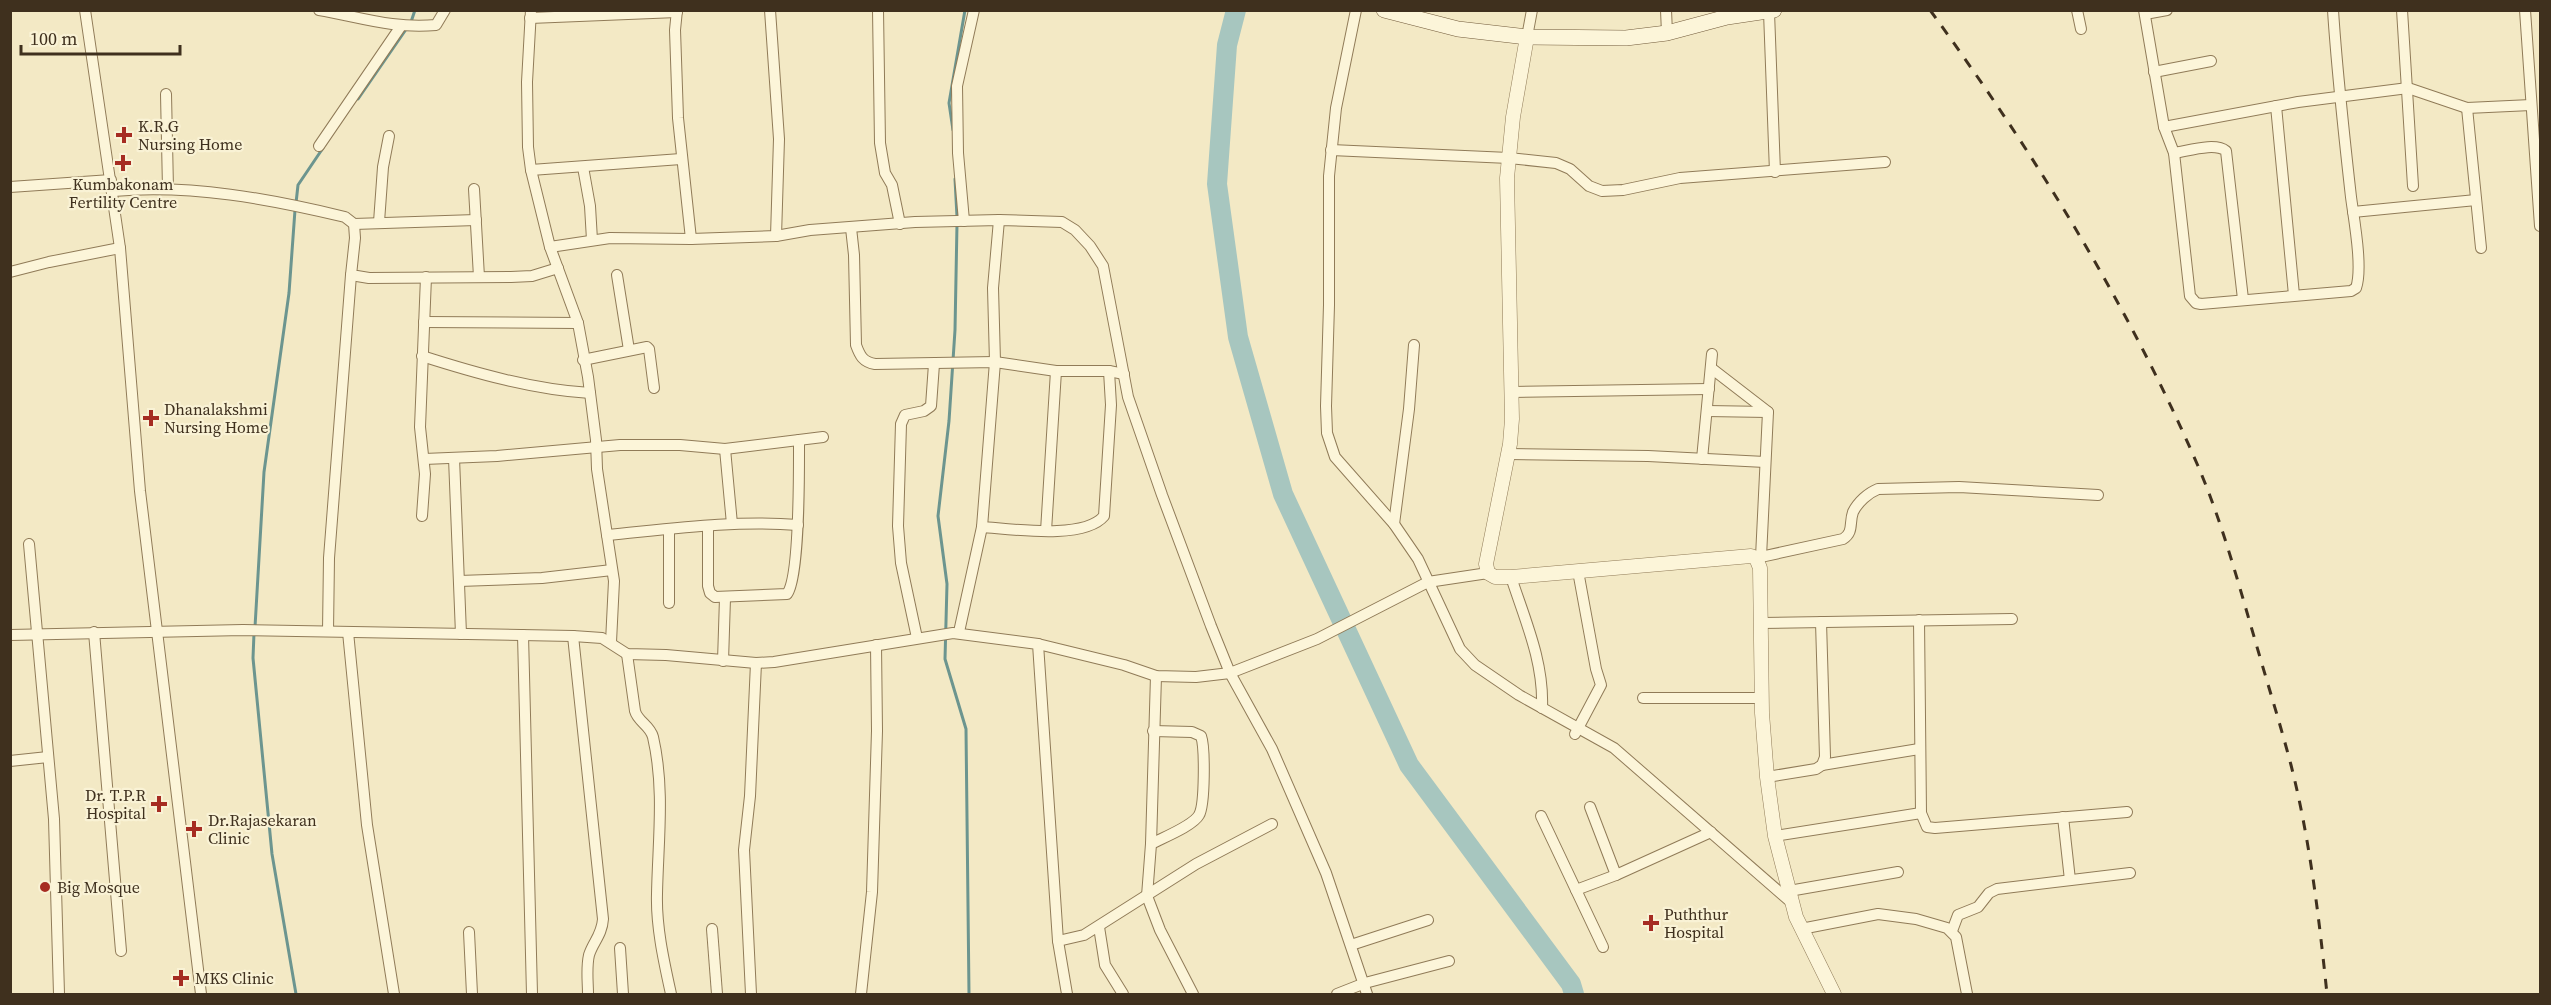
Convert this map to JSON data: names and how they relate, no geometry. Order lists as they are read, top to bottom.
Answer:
{
  "places": {
    "health": [
      "K.R.G Nursing Home",
      "Kumbakonam Fertility Centre",
      "Dhanalakshmi Nursing Home",
      "Dr. T.P.R Hospital",
      "Dr.Rajasekaran Clinic",
      "Puththur Hospital",
      "MKS Clinic"
    ],
    "other": ["Big Mosque"]
  },
  "scale_bar": "100 m"
}
